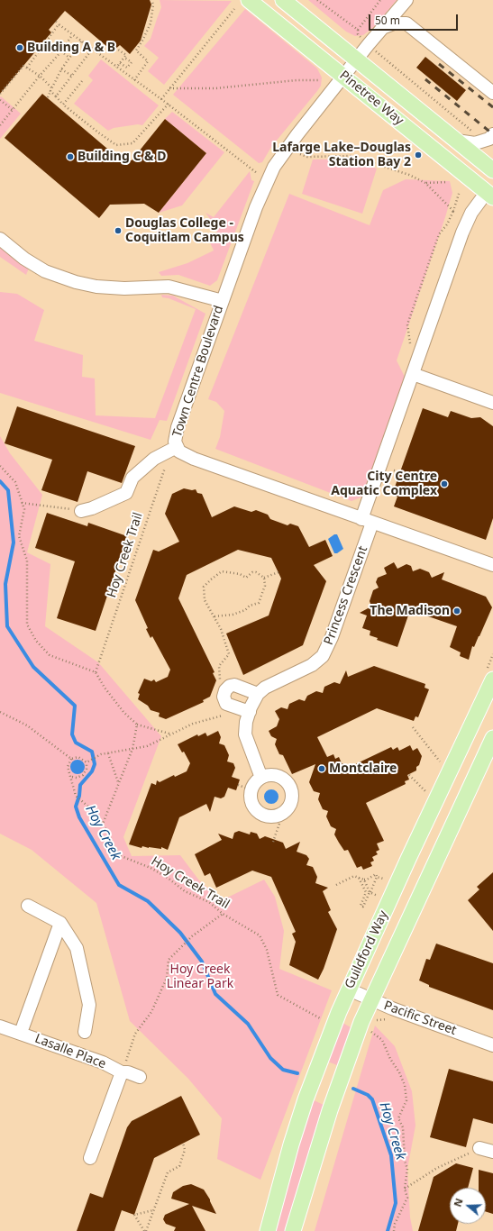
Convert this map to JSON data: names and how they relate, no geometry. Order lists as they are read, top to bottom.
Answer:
{
  "streets": {
    "main road": ["Pinetree Way", "Guildford Way"],
    "street": [
      "Town Centre Boulevard",
      "Princess Crescent",
      "Pacific Street",
      "Lasalle Place"
    ],
    "path": ["Hoy Creek Trail"]
  },
  "crossings": [
    ["Pinetree Way", "Town Centre Boulevard"],
    ["Pinetree Way", "Princess Crescent"],
    ["Town Centre Boulevard", "Princess Crescent"],
    ["Guildford Way", "Pacific Street"]
  ],
  "water": ["Hoy Creek"],
  "parks": ["Hoy Creek Linear Park"],
  "places": [
    "Building A & B",
    "Lafarge Lake–Douglas Station Bay 2",
    "Building C & D",
    "Douglas College - Coquitlam Campus",
    "City Centre Aquatic Complex",
    "The Madison",
    "Montclaire"
  ],
  "scale_bar": "50 m",
  "north": "left"
}
